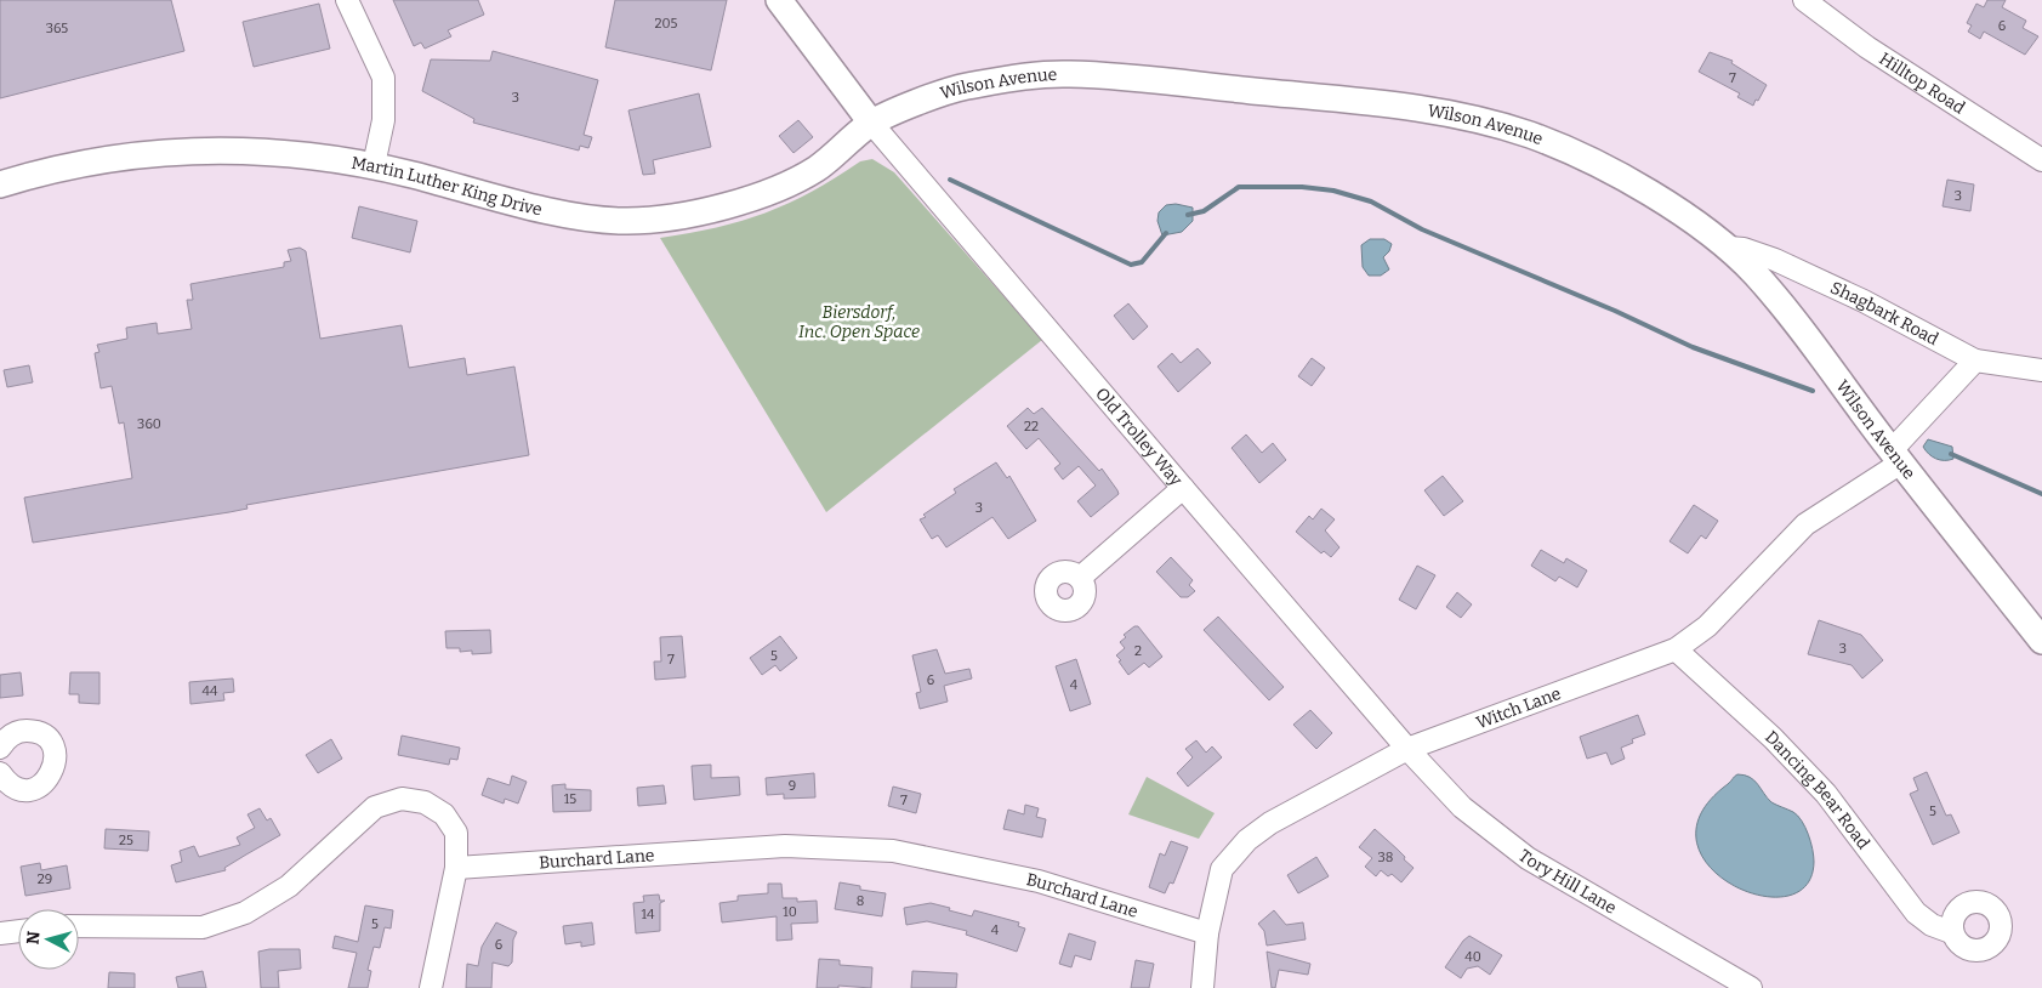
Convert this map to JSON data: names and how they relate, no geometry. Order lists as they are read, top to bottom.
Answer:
{
  "streets": {
    "main road": ["Wilson Avenue", "Martin Luther King Drive"],
    "street": [
      "Hilltop Road",
      "Shagbark Road",
      "Old Trolley Way",
      "Witch Lane",
      "Dancing Bear Road",
      "Burchard Lane",
      "Tory Hill Lane"
    ]
  },
  "crossings": [
    ["Wilson Avenue", "Martin Luther King Drive"],
    ["Wilson Avenue", "Shagbark Road"],
    ["Wilson Avenue", "Old Trolley Way"],
    ["Wilson Avenue", "Witch Lane"],
    ["Martin Luther King Drive", "Old Trolley Way"],
    ["Shagbark Road", "Witch Lane"],
    ["Old Trolley Way", "Witch Lane"],
    ["Old Trolley Way", "Tory Hill Lane"],
    ["Witch Lane", "Dancing Bear Road"],
    ["Witch Lane", "Burchard Lane"],
    ["Witch Lane", "Tory Hill Lane"]
  ],
  "parks": ["Biersdorf, Inc. Open Space"],
  "house_numbers": [
    "205",
    "6",
    "365",
    "7",
    "3",
    "3",
    "360",
    "22",
    "3",
    "3",
    "2",
    "5",
    "7",
    "6",
    "4",
    "44",
    "9",
    "15",
    "7",
    "5",
    "25",
    "38",
    "29",
    "8",
    "10",
    "14",
    "5",
    "4",
    "6",
    "40"
  ],
  "north": "left"
}
